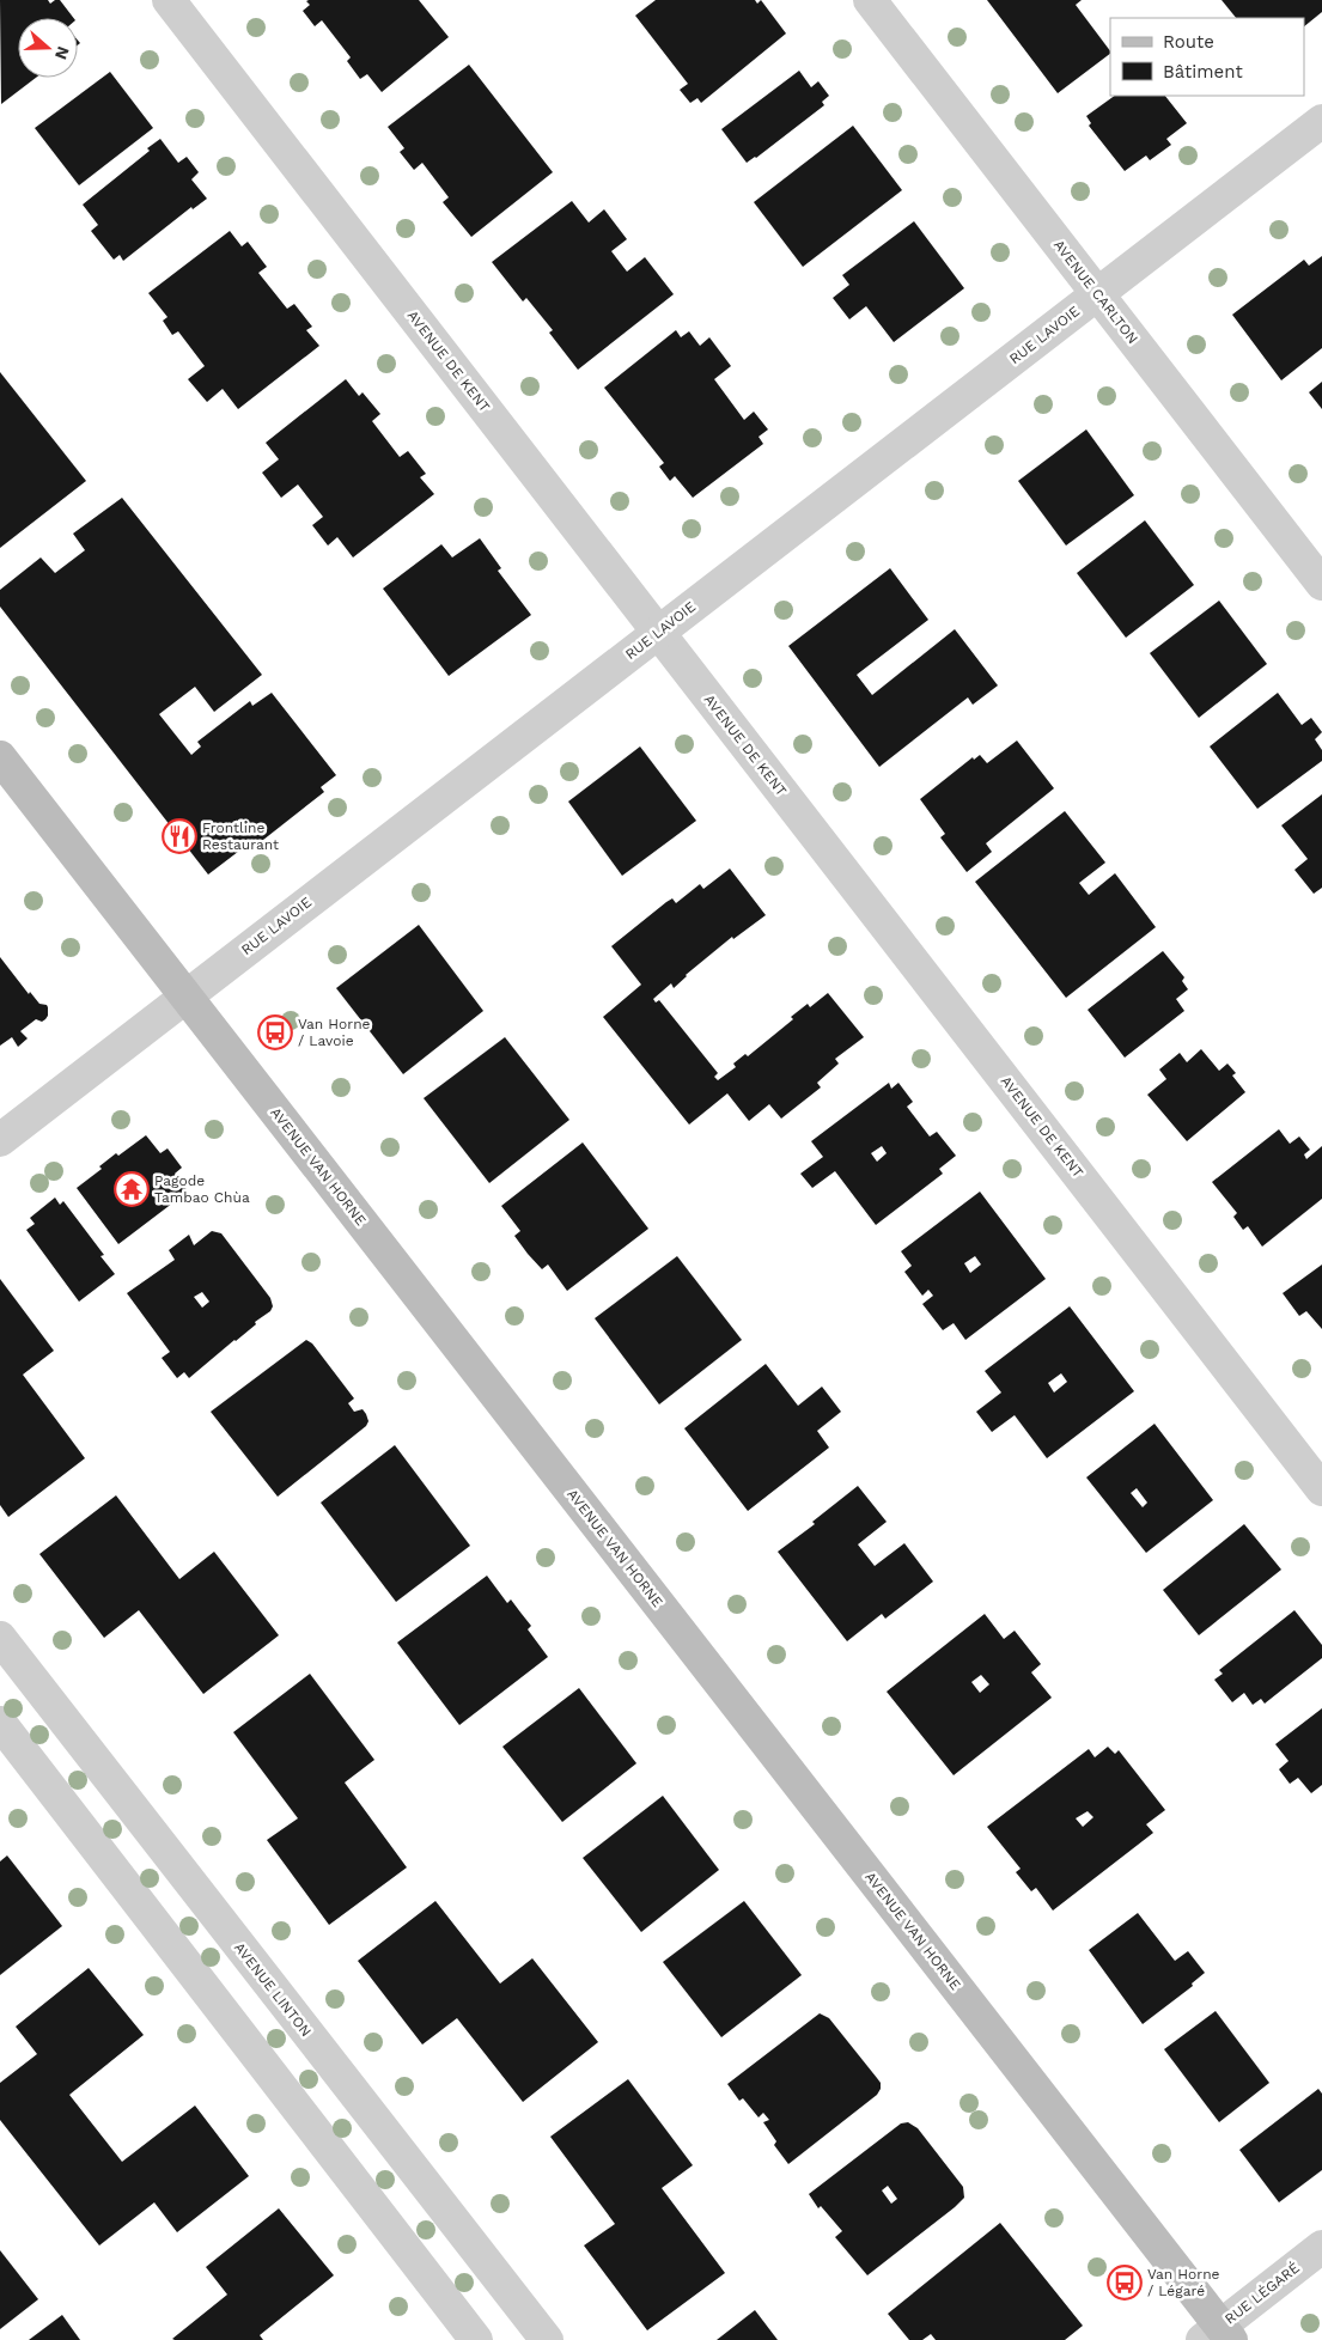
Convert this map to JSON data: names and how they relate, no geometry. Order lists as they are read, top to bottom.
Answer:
{
  "streets": {
    "main road": ["AVENUE VAN HORNE"],
    "street": [
      "AVENUE CARLTON",
      "RUE LAVOIE",
      "AVENUE DE KENT",
      "AVENUE LINTON",
      "RUE LÉGARÉ"
    ]
  },
  "crossings": [
    ["AVENUE CARLTON", "RUE LAVOIE"],
    ["RUE LAVOIE", "AVENUE DE KENT"],
    ["RUE LAVOIE", "AVENUE VAN HORNE"],
    ["AVENUE VAN HORNE", "RUE LÉGARÉ"]
  ],
  "places": {
    "restaurant": ["Frontline Restaurant"],
    "bus stop": ["Van Horne / Lavoie", "Van Horne / Légaré"],
    "temple": ["Pagode Tambao Chùa"]
  },
  "legend": ["Route", "Bâtiment"],
  "north": "right"
}
